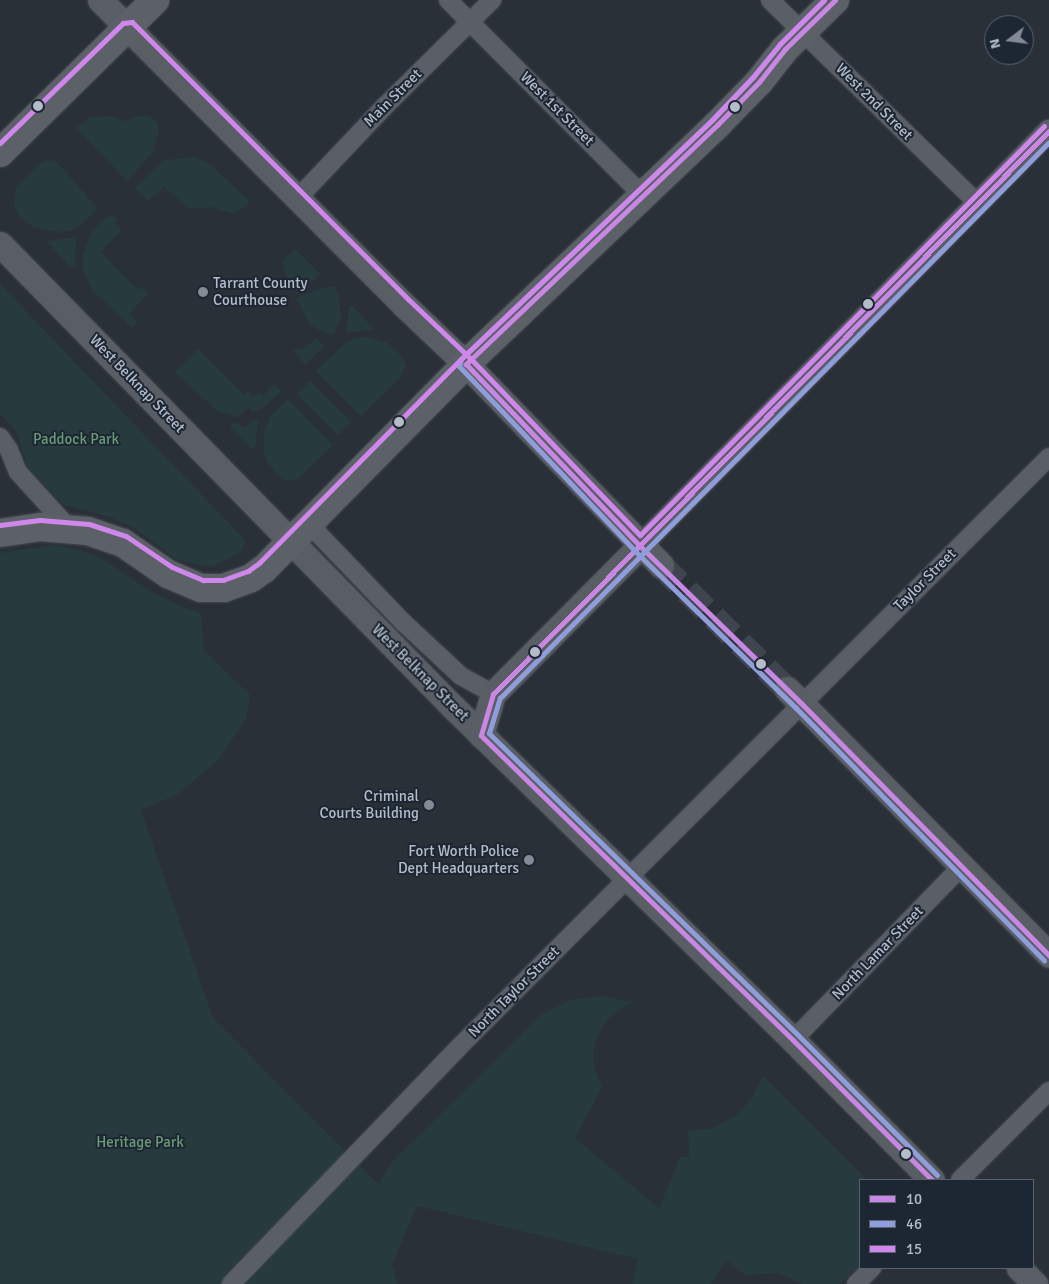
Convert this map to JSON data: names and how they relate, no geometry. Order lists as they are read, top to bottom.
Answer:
{
  "streets": {
    "main road": ["West Belknap Street"],
    "street": [
      "Main Street",
      "West 2nd Street",
      "West 1st Street",
      "Taylor Street",
      "North Lamar Street",
      "North Taylor Street"
    ]
  },
  "crossings": [
    ["Main Street", "West 1st Street"],
    ["West Belknap Street", "North Lamar Street"],
    ["West Belknap Street", "North Taylor Street"],
    ["Taylor Street", "North Taylor Street"]
  ],
  "parks": ["Paddock Park", "Heritage Park"],
  "places": ["Tarrant County Courthouse", "Criminal Courts Building", "Fort Worth Police Dept Headquarters"],
  "lines": ["transit line 10", "transit line 46", "transit line 15"],
  "legend": ["10", "46", "15"],
  "north": "left"
}
